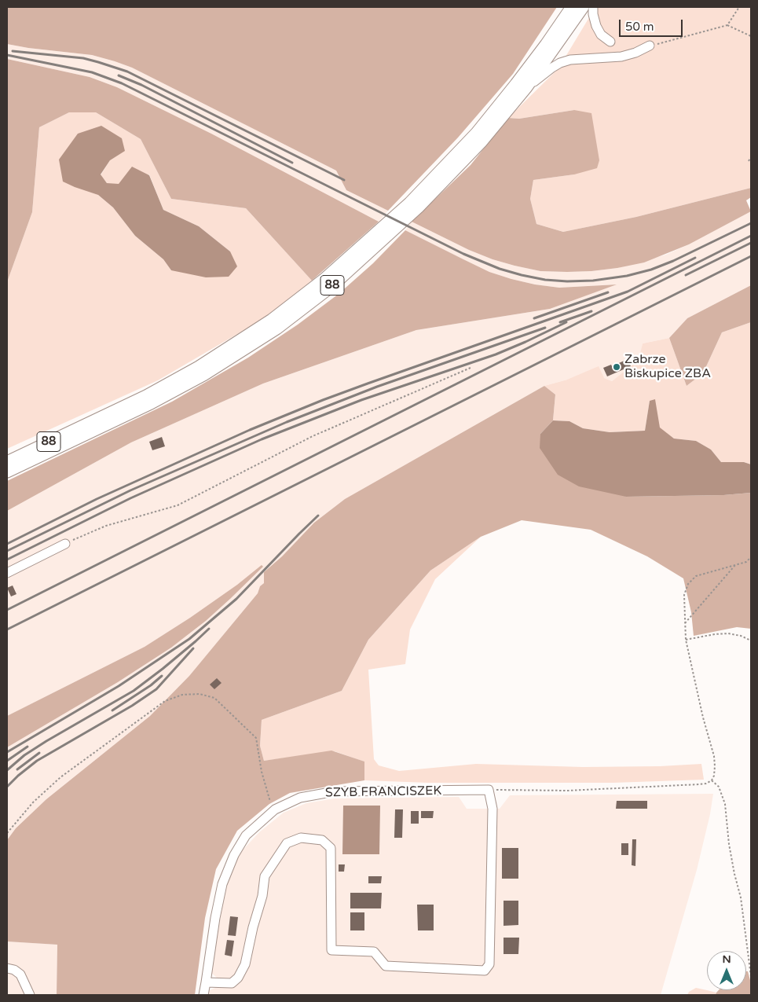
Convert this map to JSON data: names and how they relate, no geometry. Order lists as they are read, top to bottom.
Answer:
{
  "streets": {
    "main road": ["88"],
    "street": ["SZYB FRANCISZEK"]
  },
  "places": ["Zabrze Biskupice ZBA"],
  "scale_bar": "50 m",
  "north": "top"
}
